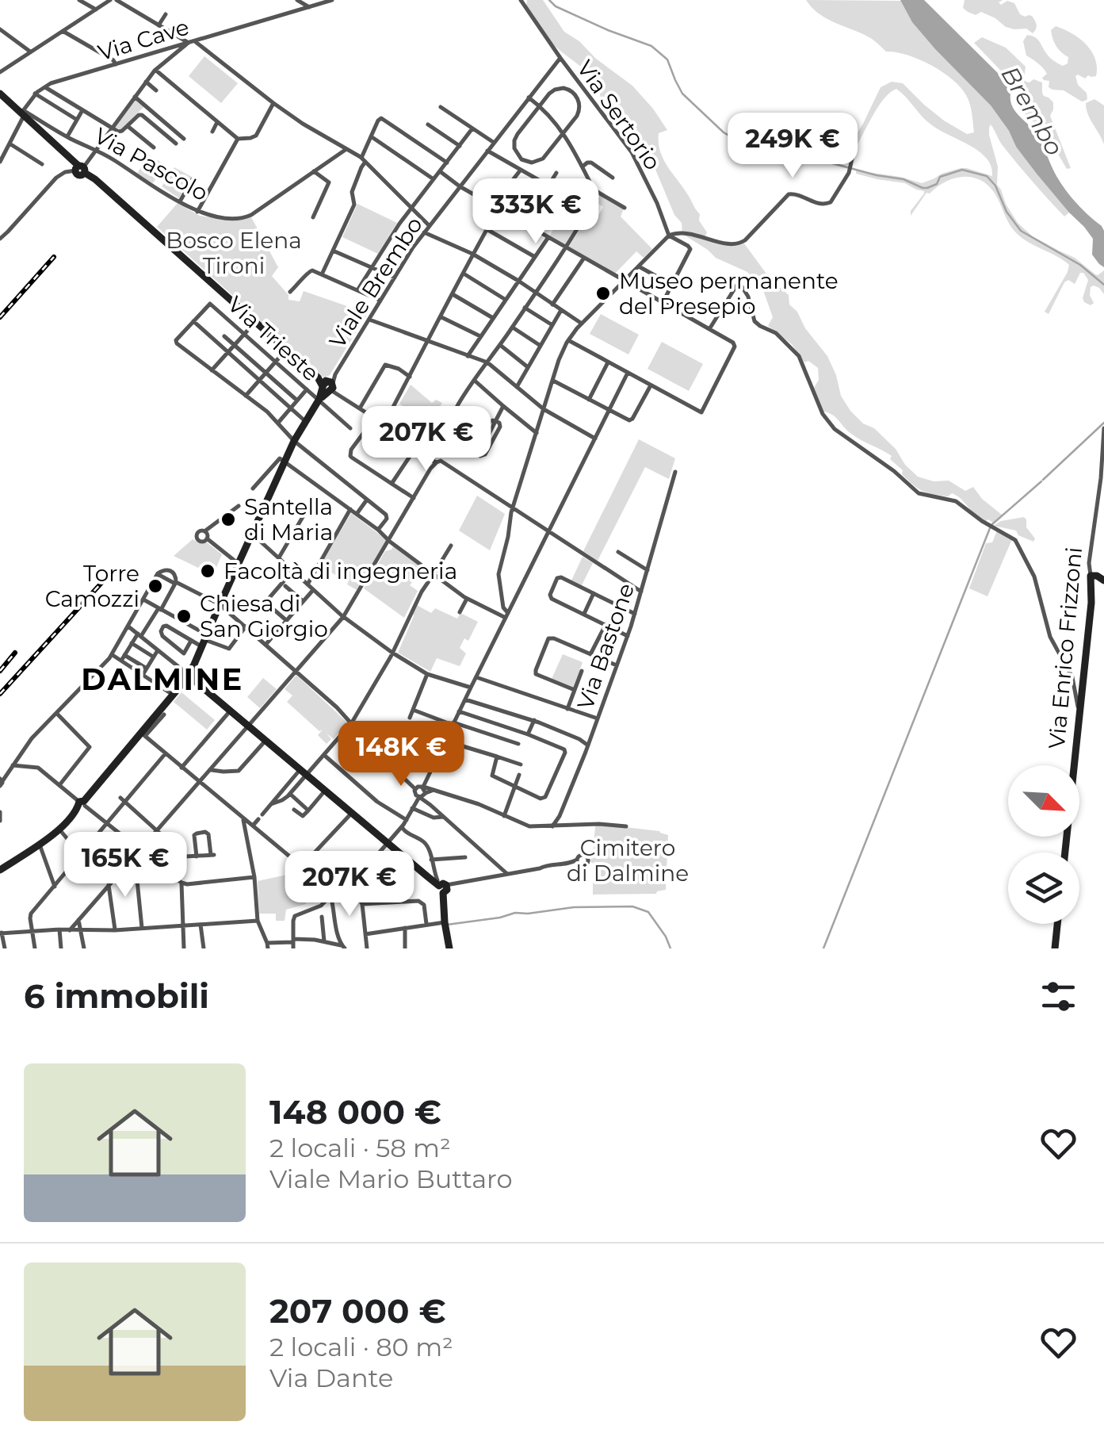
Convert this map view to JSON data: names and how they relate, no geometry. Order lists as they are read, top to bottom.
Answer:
{
  "streets": {
    "street": [
      "Via Cave",
      "Via Sertorio",
      "Via Pascolo",
      "Viale Brembo",
      "Via Trieste",
      "Via Bastone",
      "Via Enrico Frizzoni"
    ]
  },
  "crossings": [
    ["Via Cave", "Via Pascolo"],
    ["Via Sertorio", "Viale Brembo"]
  ],
  "districts": ["DALMINE"],
  "water": ["Brembo"],
  "parks": ["Bosco Elena Tironi", "Cimitero di Dalmine"],
  "places": [
    "Museo permanente del Presepio",
    "Santella di Maria",
    "Facoltà di ingegneria",
    "Torre Camozzi",
    "Chiesa di San Giorgio"
  ],
  "north": "bottom right",
  "page": {
    "price": [
      "249K €",
      "333K €",
      "207K €",
      "148K €",
      "165K €",
      "207K €"
    ],
    "heading": "6 immobili",
    "list": [
      {
        "name": "148 000 €",
        "note": "2 locali · 58 m² · Viale Mario Buttaro"
      },
      {
        "name": "207 000 €",
        "note": "2 locali · 80 m² · Via Dante"
      }
    ]
  }
}
